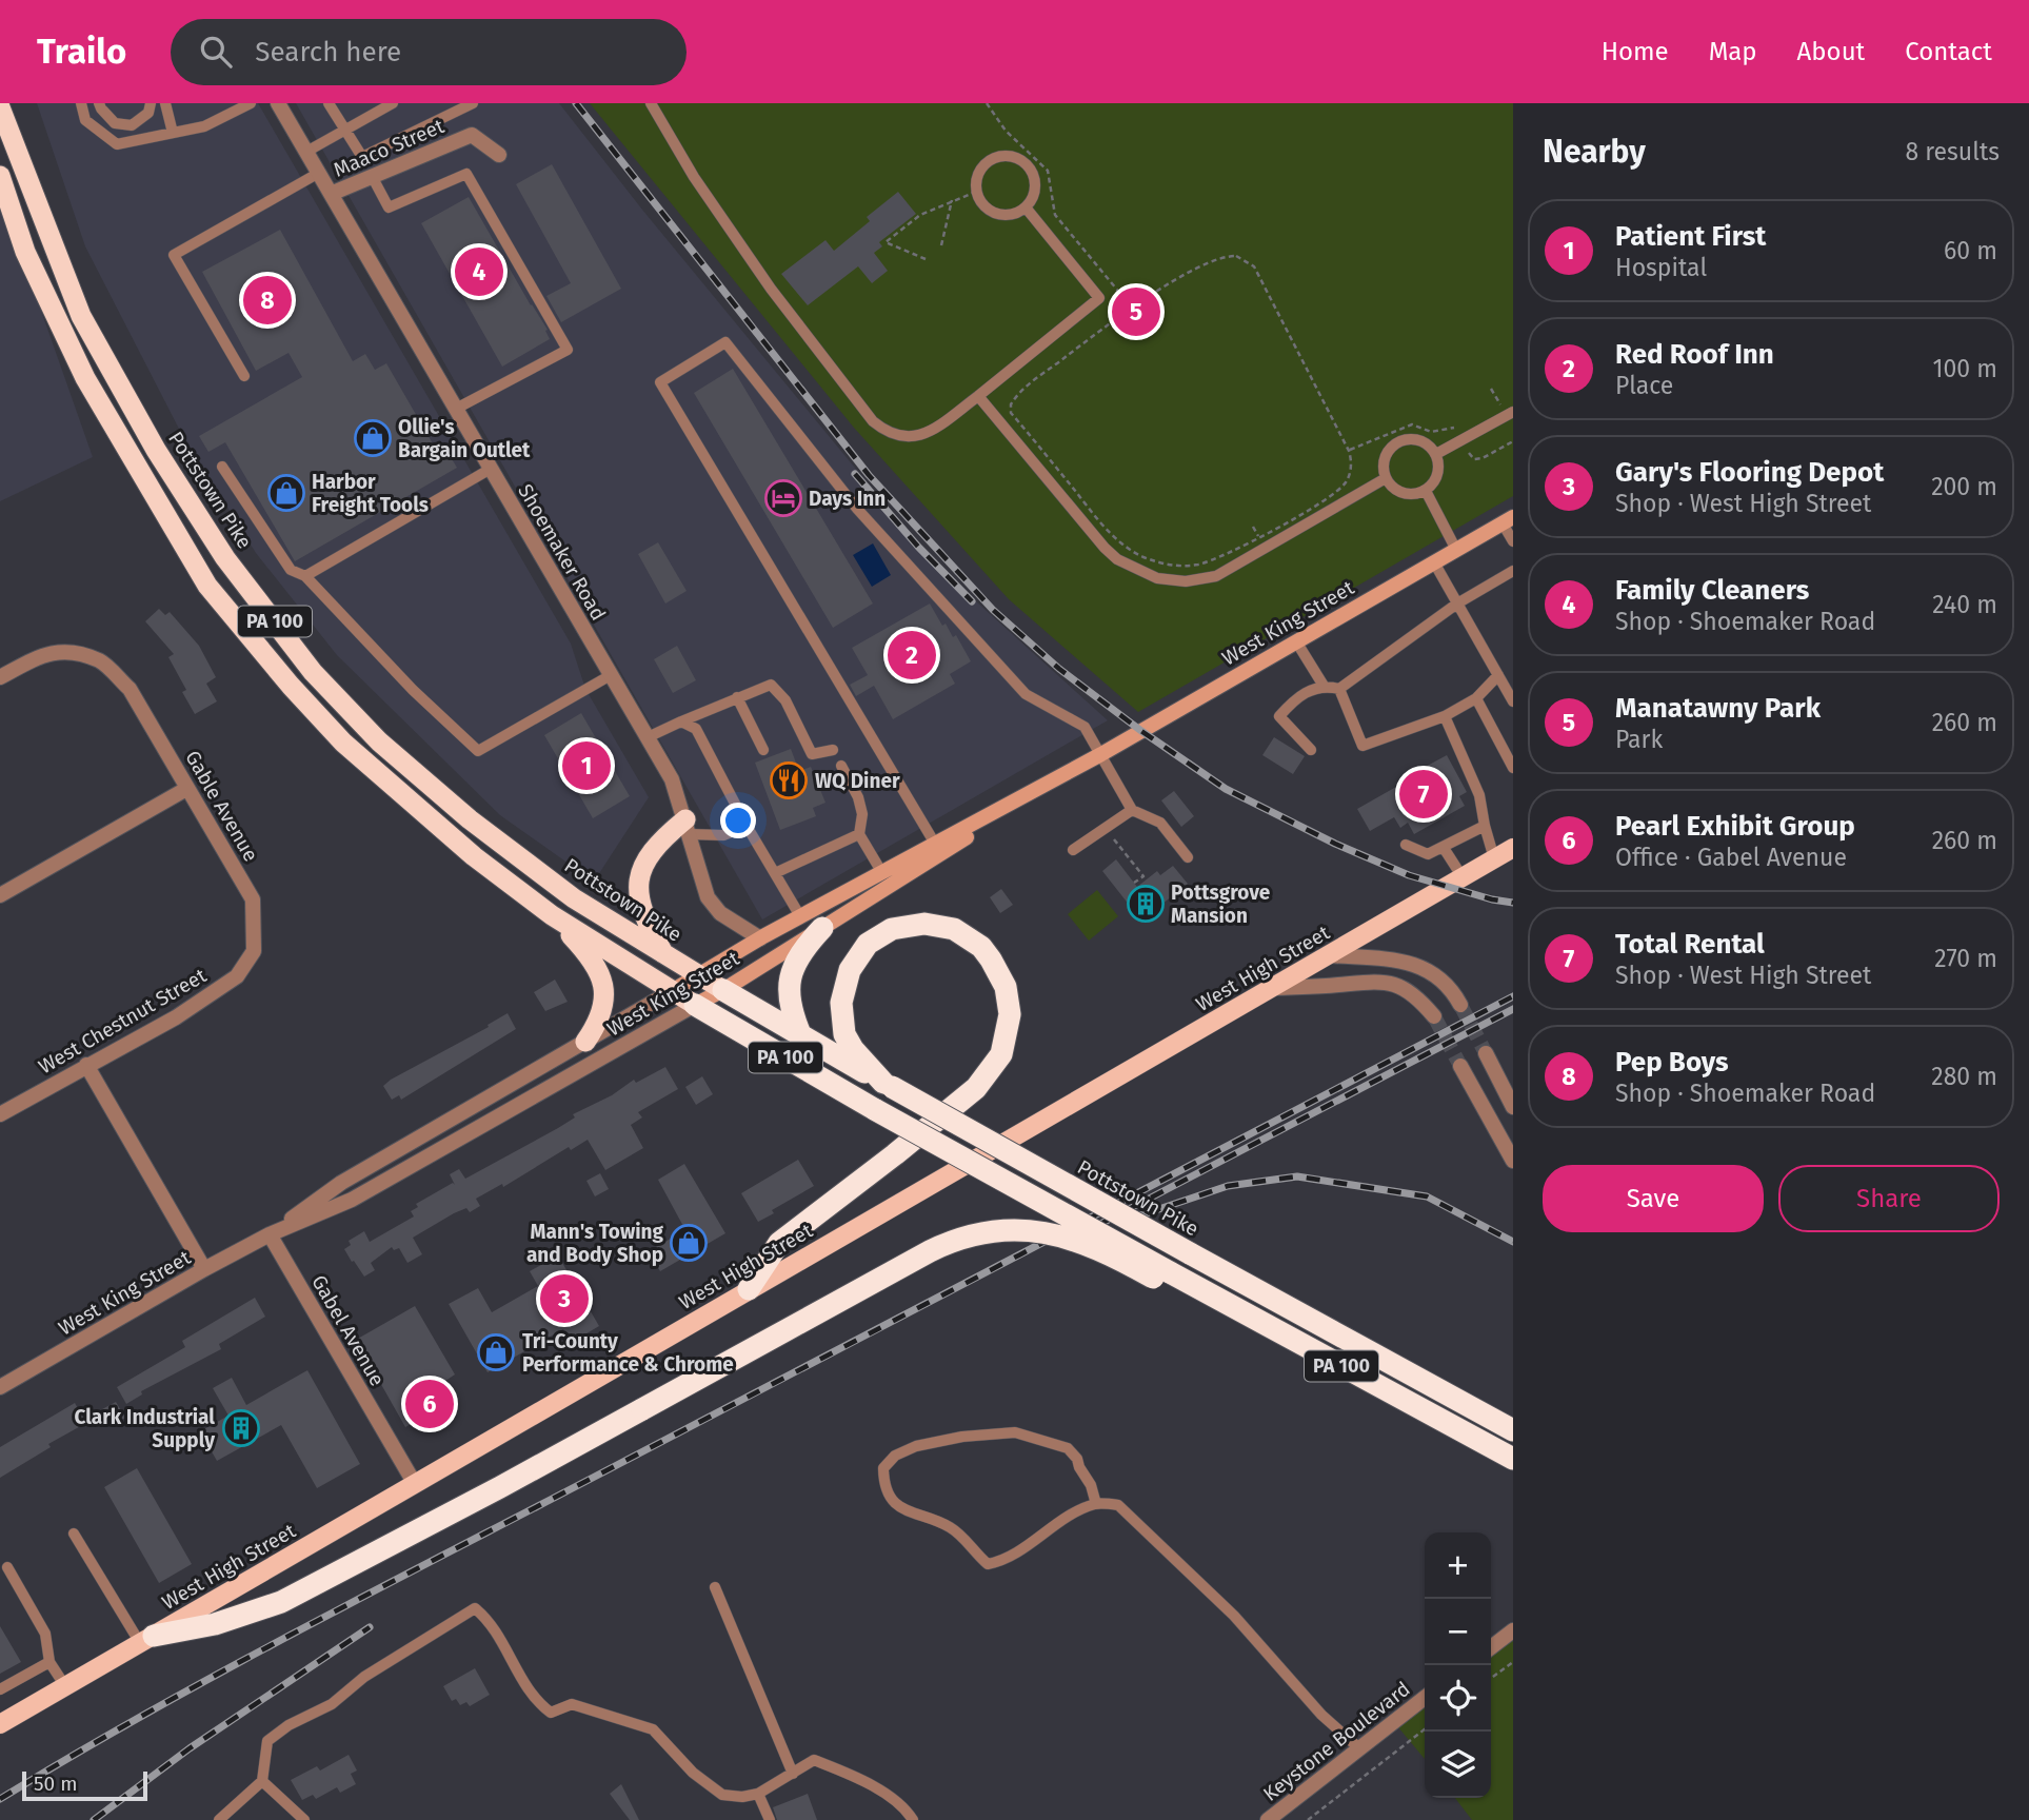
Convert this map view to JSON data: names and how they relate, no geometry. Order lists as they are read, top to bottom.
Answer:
{
  "streets": {
    "highway": ["Pottstown Pike", "PA 100"],
    "main road": ["West King Street", "West High Street"],
    "street": [
      "Maaco Street",
      "Shoemaker Road",
      "Gable Avenue",
      "West Chestnut Street",
      "Gabel Avenue",
      "Keystone Boulevard"
    ]
  },
  "crossings": [
    ["Maaco Street", "Shoemaker Road"],
    ["Pottstown Pike", "West King Street"],
    ["Shoemaker Road", "West King Street"],
    ["PA 100", "West King Street"],
    ["West King Street", "Gabel Avenue"],
    ["Gable Avenue", "West Chestnut Street"],
    ["West High Street", "Gabel Avenue"]
  ],
  "places": {
    "shop": [
      "Ollie's Bargain Outlet",
      "Harbor Freight Tools",
      "Mann's Towing and Body Shop",
      "Tri-County Performance & Chrome"
    ],
    "hotel": ["Days Inn"],
    "restaurant": ["WQ Diner"],
    "building": ["Pottsgrove Mansion", "Clark Industrial Supply"]
  },
  "scale_bar": "50 m",
  "page": {
    "header": "Trailo",
    "search": "Search here",
    "nav": [
      "Home",
      "Map",
      "About",
      "Contact"
    ],
    "heading": ["Nearby", "8 results"],
    "list": [
      {
        "mark": "1",
        "name": "Patient First",
        "note": "Hospital",
        "value": "60 m"
      },
      {
        "mark": "2",
        "name": "Red Roof Inn",
        "note": "Place",
        "value": "100 m"
      },
      {
        "mark": "3",
        "name": "Gary's Flooring Depot",
        "note": "Shop · West High Street",
        "value": "200 m"
      },
      {
        "mark": "4",
        "name": "Family Cleaners",
        "note": "Shop · Shoemaker Road",
        "value": "240 m"
      },
      {
        "mark": "5",
        "name": "Manatawny Park",
        "note": "Park",
        "value": "260 m"
      },
      {
        "mark": "6",
        "name": "Pearl Exhibit Group",
        "note": "Office · Gabel Avenue",
        "value": "260 m"
      },
      {
        "mark": "7",
        "name": "Total Rental",
        "note": "Shop · West High Street",
        "value": "270 m"
      },
      {
        "mark": "8",
        "name": "Pep Boys",
        "note": "Shop · Shoemaker Road",
        "value": "280 m"
      }
    ],
    "pins": [
      "4",
      "8",
      "5",
      "2",
      "1",
      "7",
      "3",
      "6"
    ],
    "buttons": ["Save", "Share"],
    "map_buttons": ["+", "−"],
    "scale": "50 m"
  }
}
